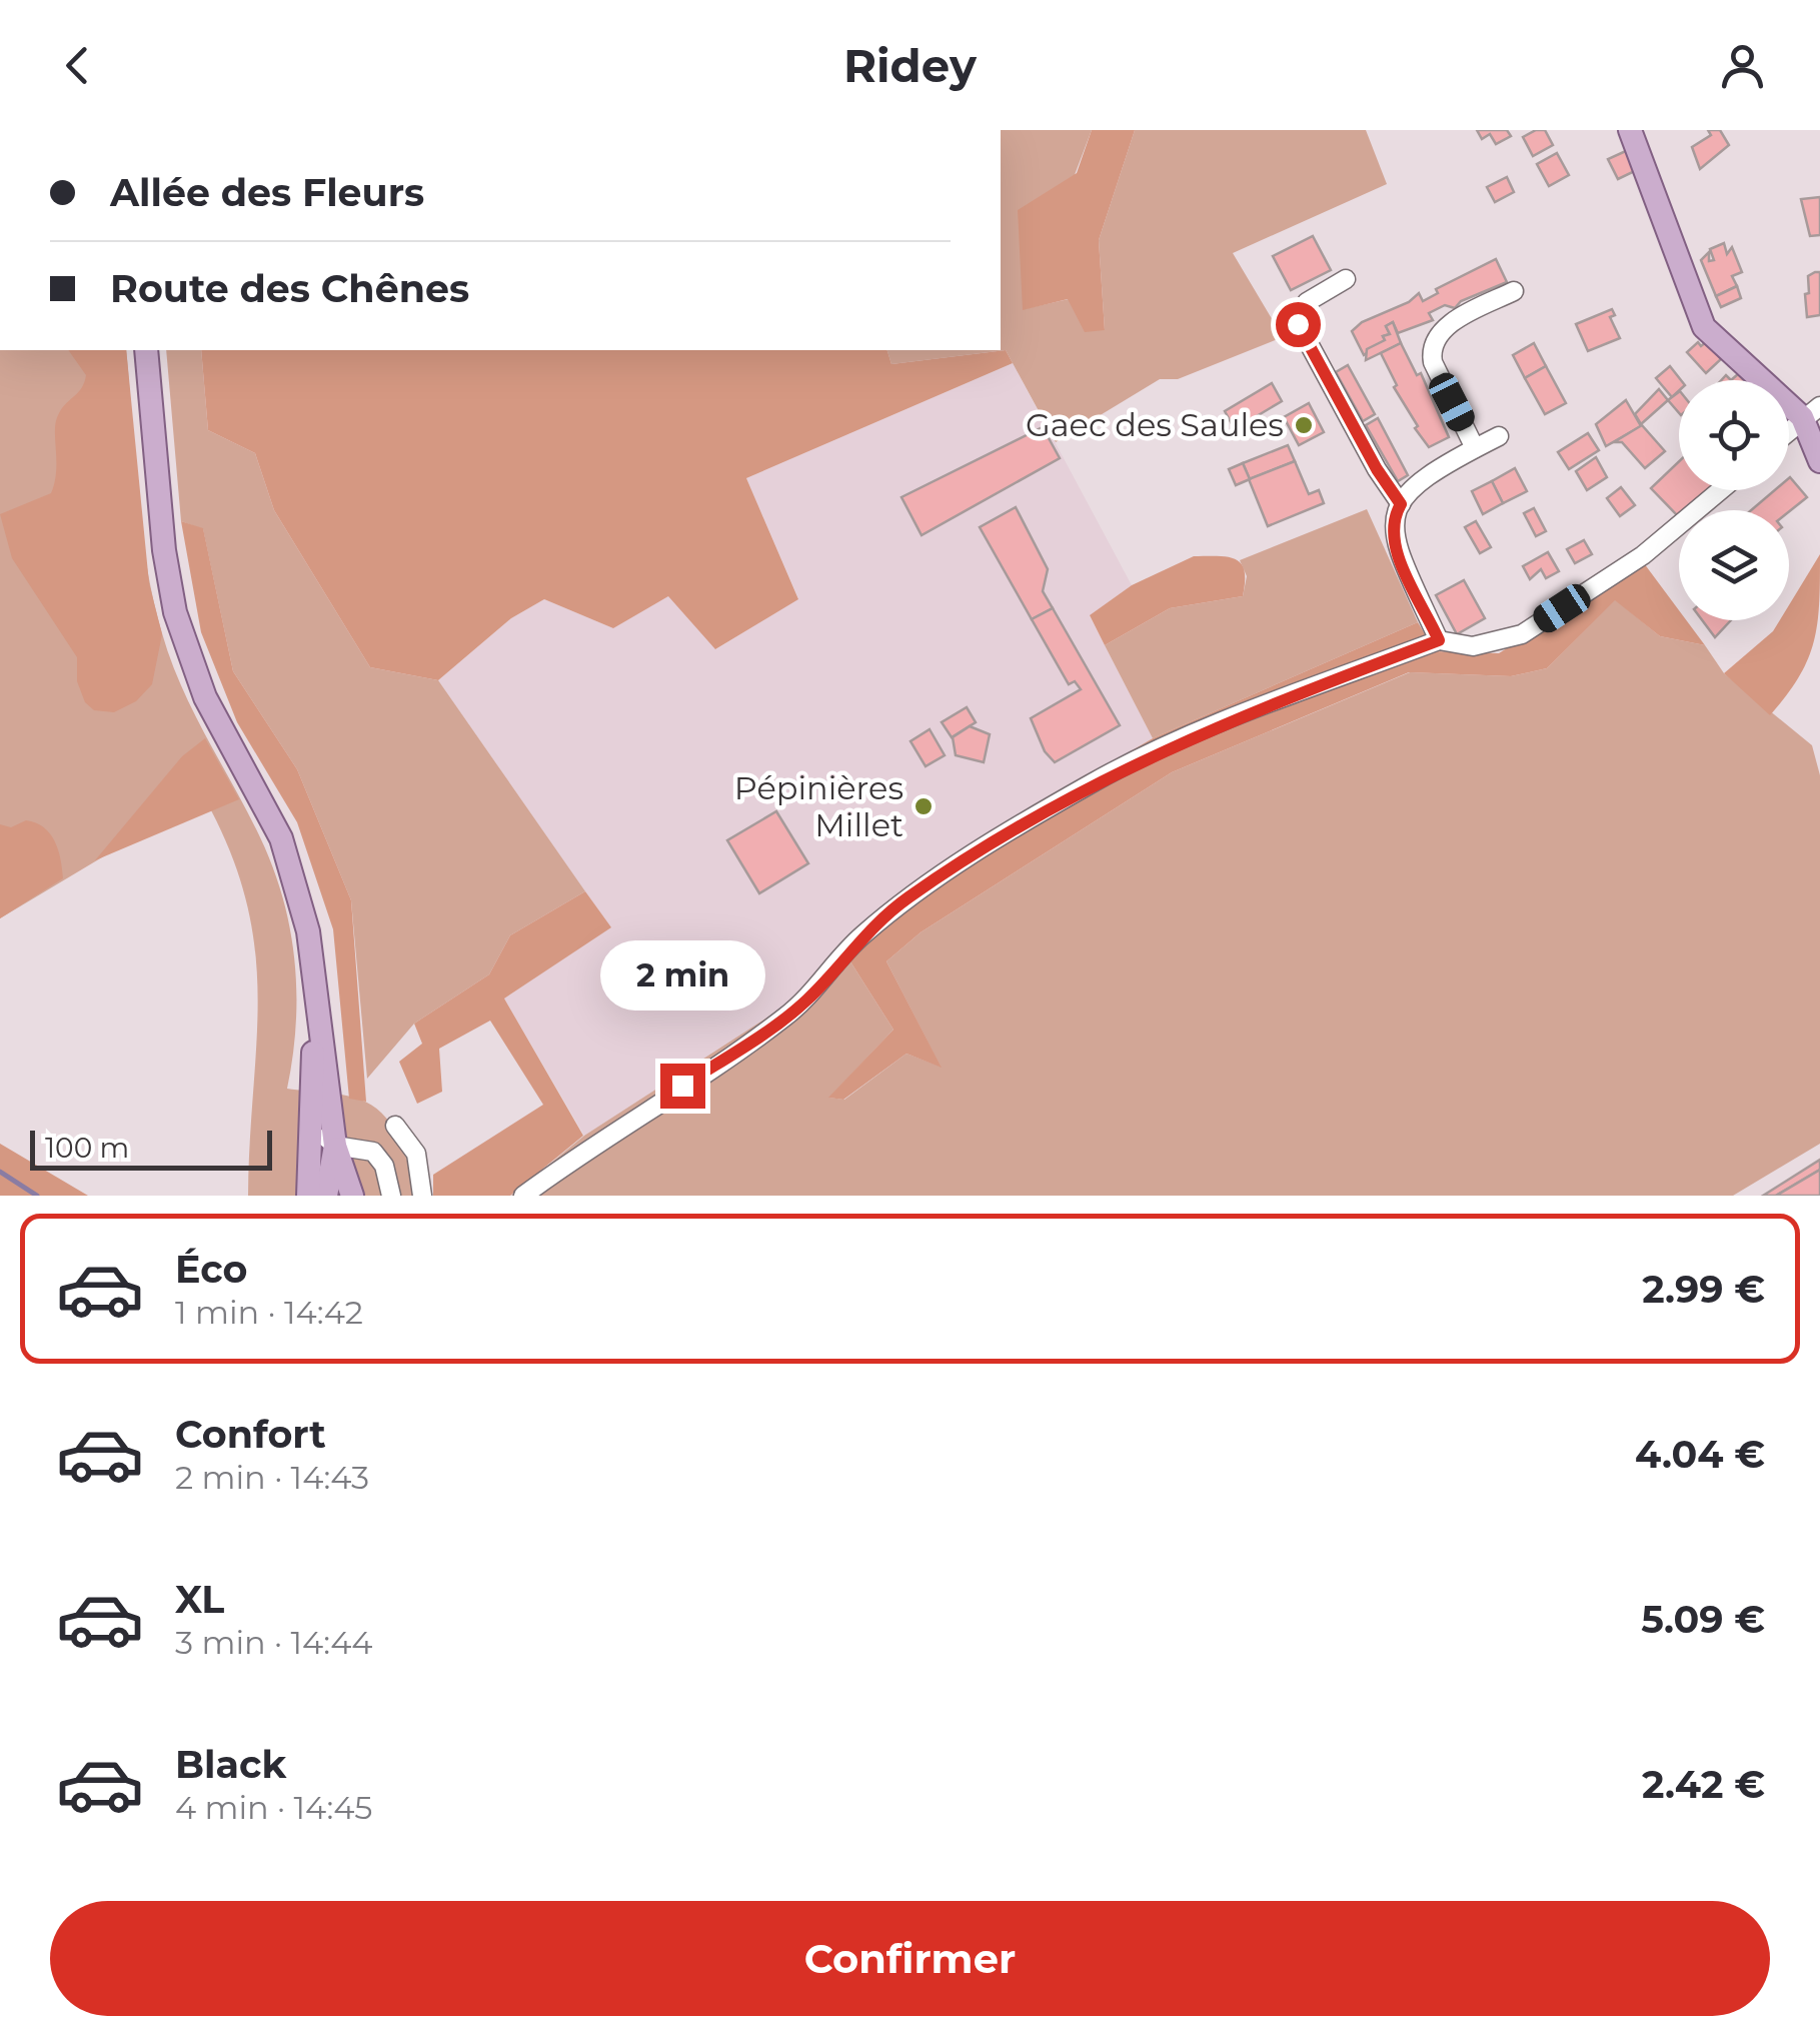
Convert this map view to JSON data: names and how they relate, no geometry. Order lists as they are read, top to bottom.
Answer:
{
  "places": ["Gaec des Saules", "Pépinières Millet"],
  "scale_bar": "100 m",
  "page": {
    "header": "Ridey",
    "banner": ["Allée des Fleurs", "Route des Chênes"],
    "bubble": "2 min",
    "scale": "100 m",
    "list": [
      {
        "name": "Éco",
        "note": "1 min · 14:42",
        "value": "2.99 €"
      },
      {
        "name": "Confort",
        "note": "2 min · 14:43",
        "value": "4.04 €"
      },
      {
        "name": "XL",
        "note": "3 min · 14:44",
        "value": "5.09 €"
      },
      {
        "name": "Black",
        "note": "4 min · 14:45",
        "value": "2.42 €"
      }
    ],
    "buttons": "Confirmer"
  }
}
